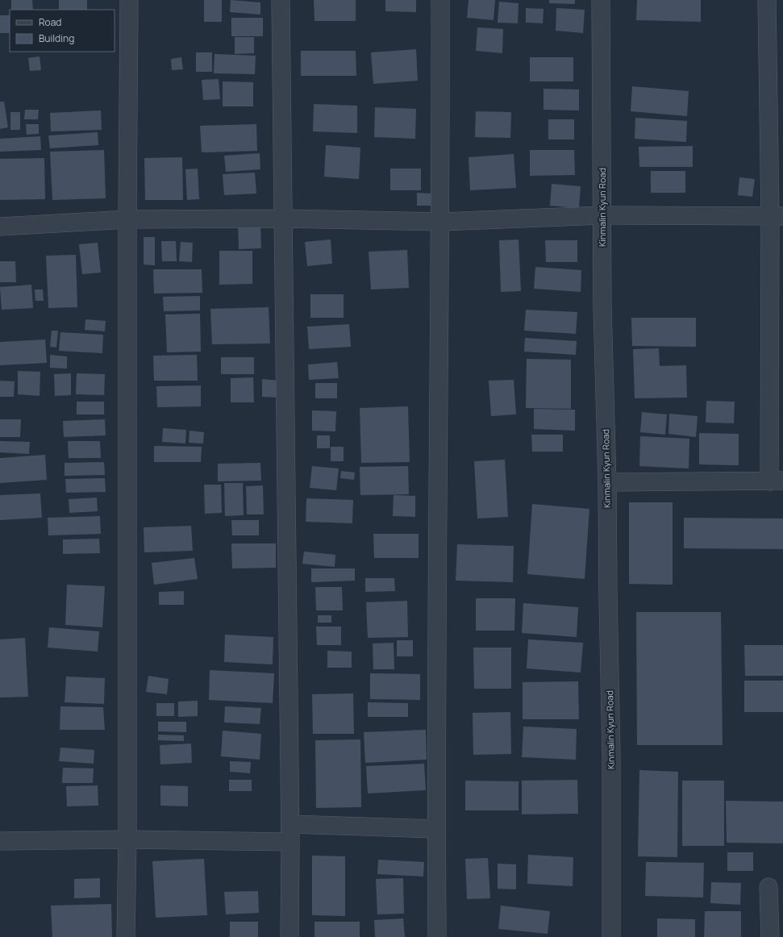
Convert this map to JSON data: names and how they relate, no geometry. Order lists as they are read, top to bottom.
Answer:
{
  "streets": {
    "street": ["Kinmalin Kyun Road"]
  },
  "legend": ["Road", "Building"]
}
